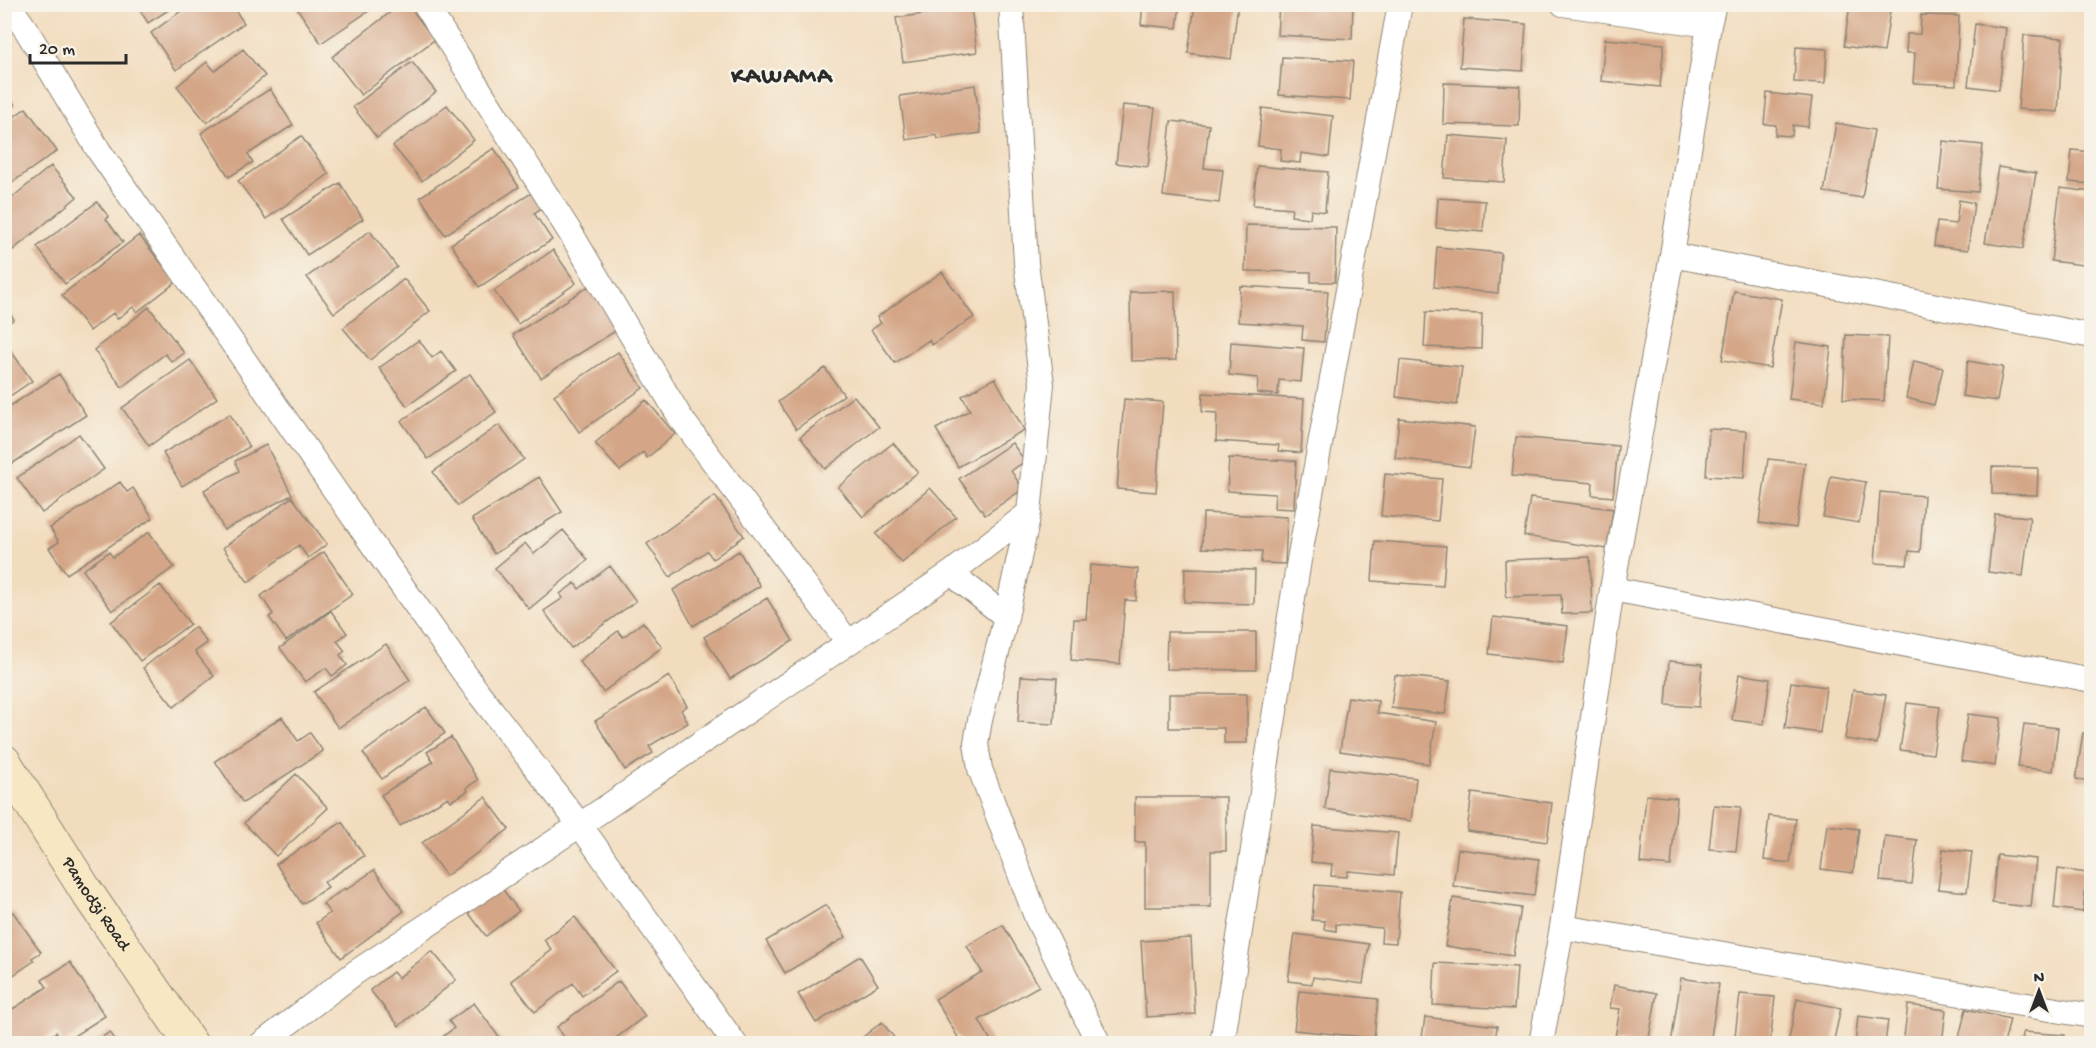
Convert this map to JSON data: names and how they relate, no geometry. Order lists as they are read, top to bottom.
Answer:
{
  "streets": {
    "street": ["Pamodzi Road"]
  },
  "districts": ["KAWAMA"],
  "scale_bar": "20 m",
  "north": "top"
}
